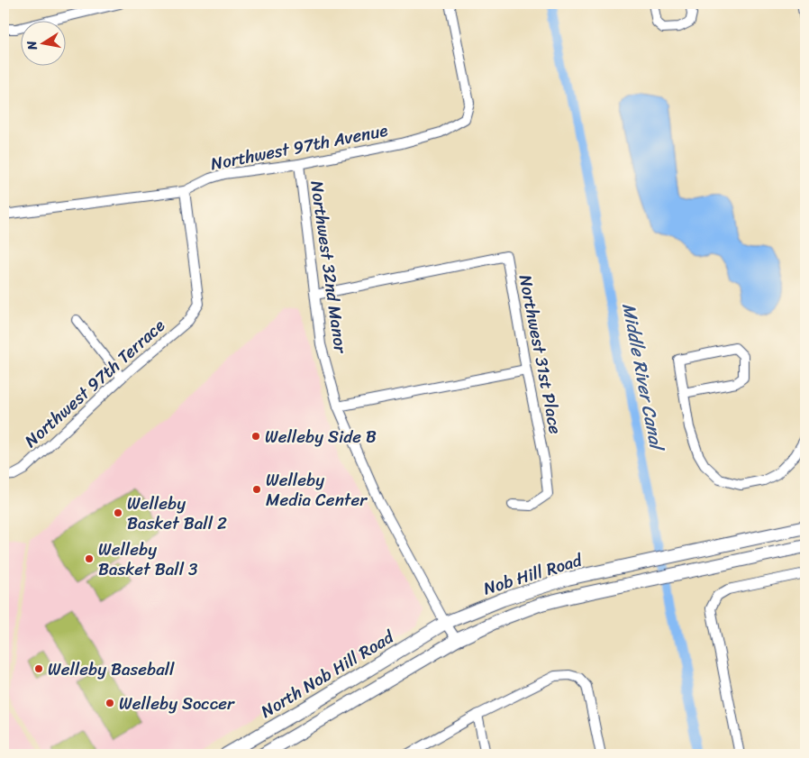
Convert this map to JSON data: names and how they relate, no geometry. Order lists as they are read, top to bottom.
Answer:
{
  "streets": {
    "main road": ["Nob Hill Road", "North Nob Hill Road"],
    "street": [
      "Northwest 97th Avenue",
      "Northwest 32nd Manor",
      "Northwest 31st Place",
      "Northwest 97th Terrace"
    ]
  },
  "crossings": [
    ["Northwest 97th Avenue", "Northwest 32nd Manor"],
    ["Northwest 97th Avenue", "Northwest 97th Terrace"],
    ["Northwest 32nd Manor", "Northwest 31st Place"],
    ["Northwest 32nd Manor", "Nob Hill Road"],
    ["Northwest 32nd Manor", "North Nob Hill Road"],
    ["Nob Hill Road", "North Nob Hill Road"]
  ],
  "water": ["Middle River Canal"],
  "places": [
    "Welleby Side B",
    "Welleby Media Center",
    "Welleby Basket Ball 2",
    "Welleby Basket Ball 3",
    "Welleby Baseball",
    "Welleby Soccer"
  ],
  "north": "left"
}
